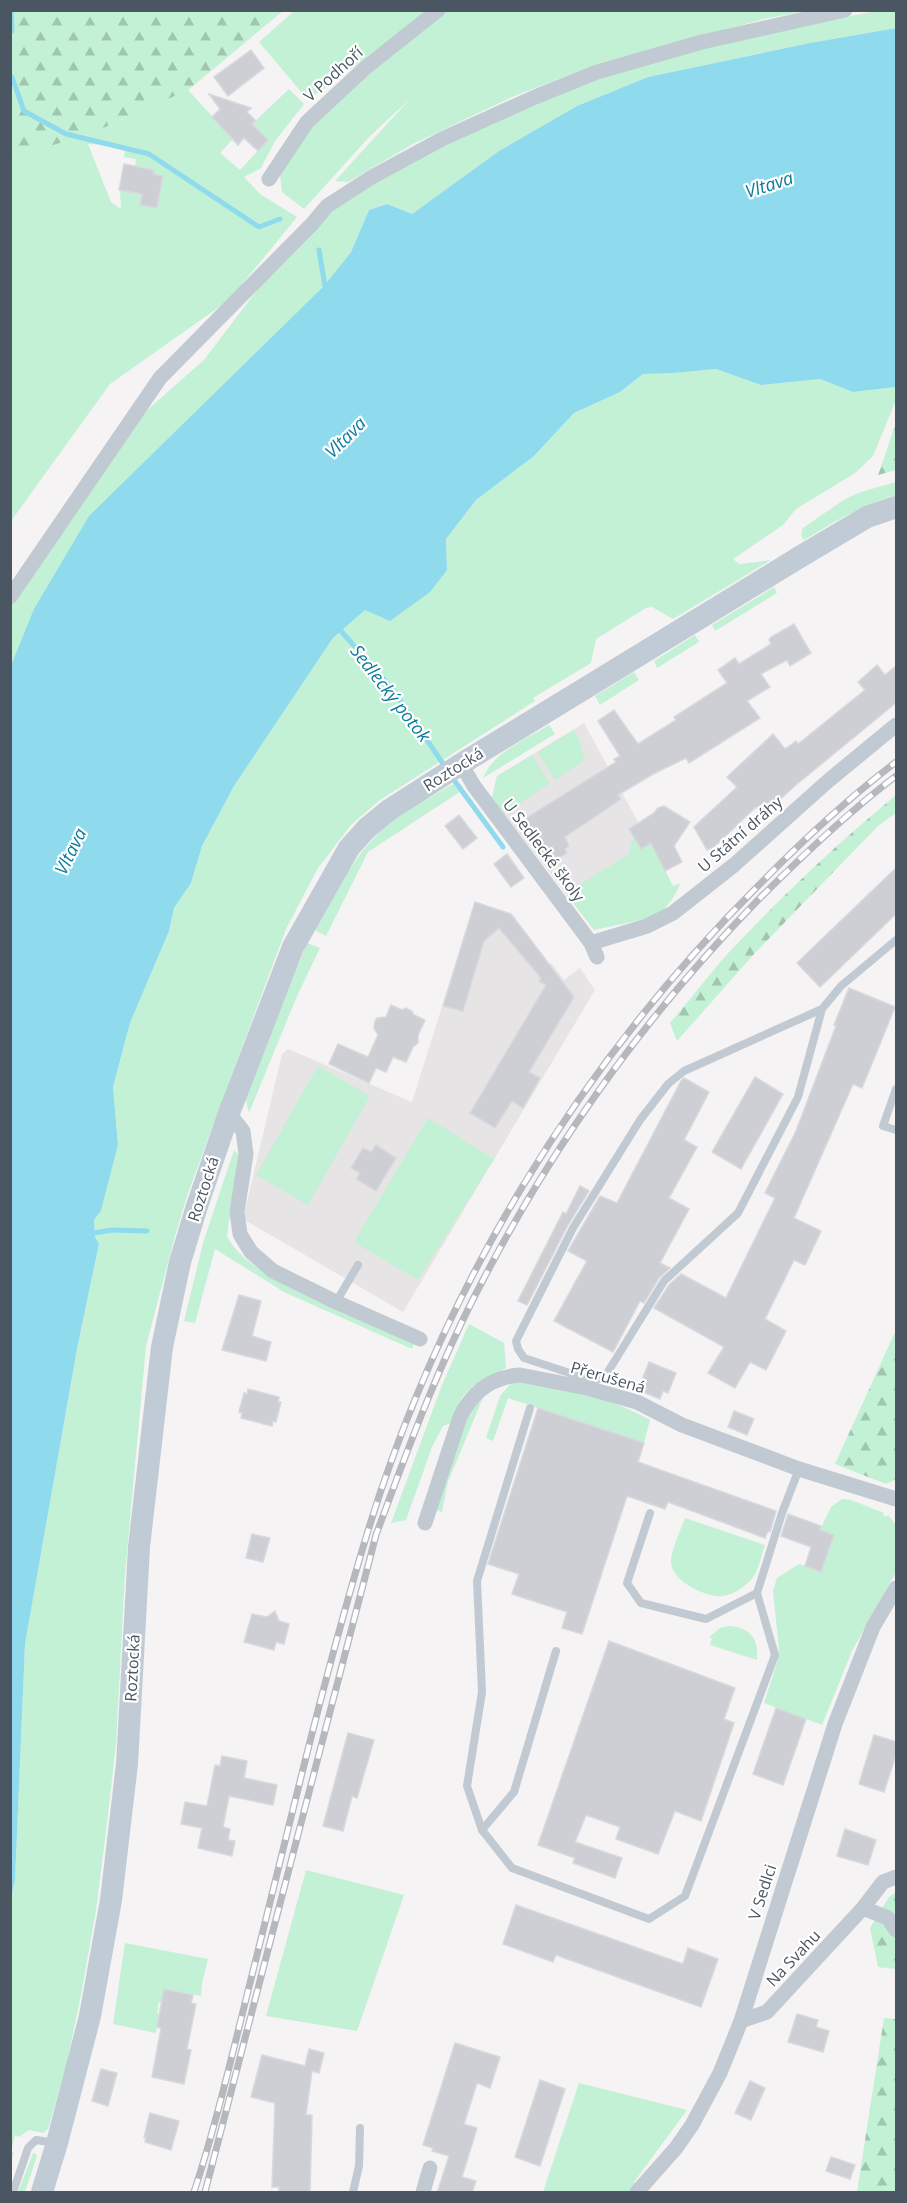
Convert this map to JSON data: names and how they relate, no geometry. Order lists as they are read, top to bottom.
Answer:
{
  "streets": {
    "main road": ["Roztocká"],
    "street": [
      "V Podhoří",
      "U Státní dráhy",
      "U Sedlecké školy",
      "Přerušená",
      "V Sedlci",
      "Na Svahu"
    ]
  },
  "crossings": [
    ["Roztocká", "U Sedlecké školy"],
    ["U Státní dráhy", "U Sedlecké školy"],
    ["V Sedlci", "Na Svahu"]
  ],
  "water": ["Vltava", "Sedlecký potok"]
}
